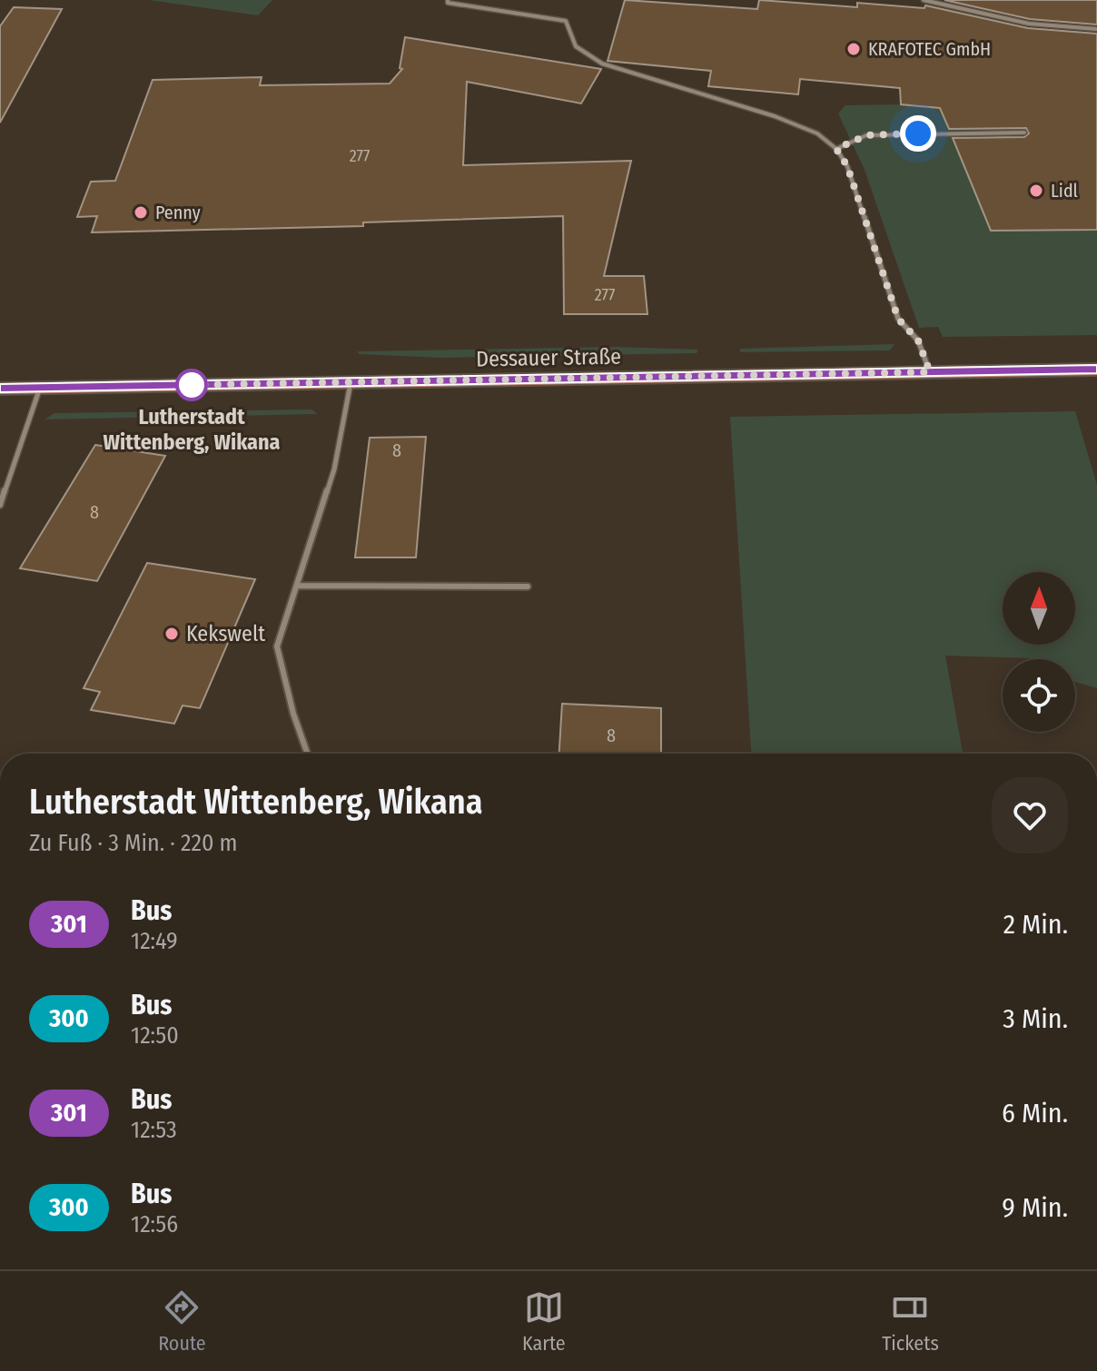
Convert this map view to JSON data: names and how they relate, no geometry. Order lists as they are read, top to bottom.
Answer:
{
  "streets": {
    "main road": ["Dessauer Straße"]
  },
  "places": [
    "KRAFOTEC GmbH",
    "Lidl",
    "Penny",
    "Lutherstadt Wittenberg, Wikana",
    "Kekswelt"
  ],
  "lines": ["bus line 301"],
  "house_numbers": [
    "277",
    "277",
    "8",
    "8",
    "8"
  ],
  "north": "top",
  "page": {
    "heading": ["Lutherstadt Wittenberg, Wikana", "Zu Fuß · 3 Min. · 220 m"],
    "list": [
      {
        "mark": "301",
        "name": "Bus",
        "note": "12:49",
        "value": "2 Min."
      },
      {
        "mark": "300",
        "name": "Bus",
        "note": "12:50",
        "value": "3 Min."
      },
      {
        "mark": "301",
        "name": "Bus",
        "note": "12:53",
        "value": "6 Min."
      },
      {
        "mark": "300",
        "name": "Bus",
        "note": "12:56",
        "value": "9 Min."
      }
    ],
    "tabs": ["Route", "Karte", "Tickets"]
  }
}
